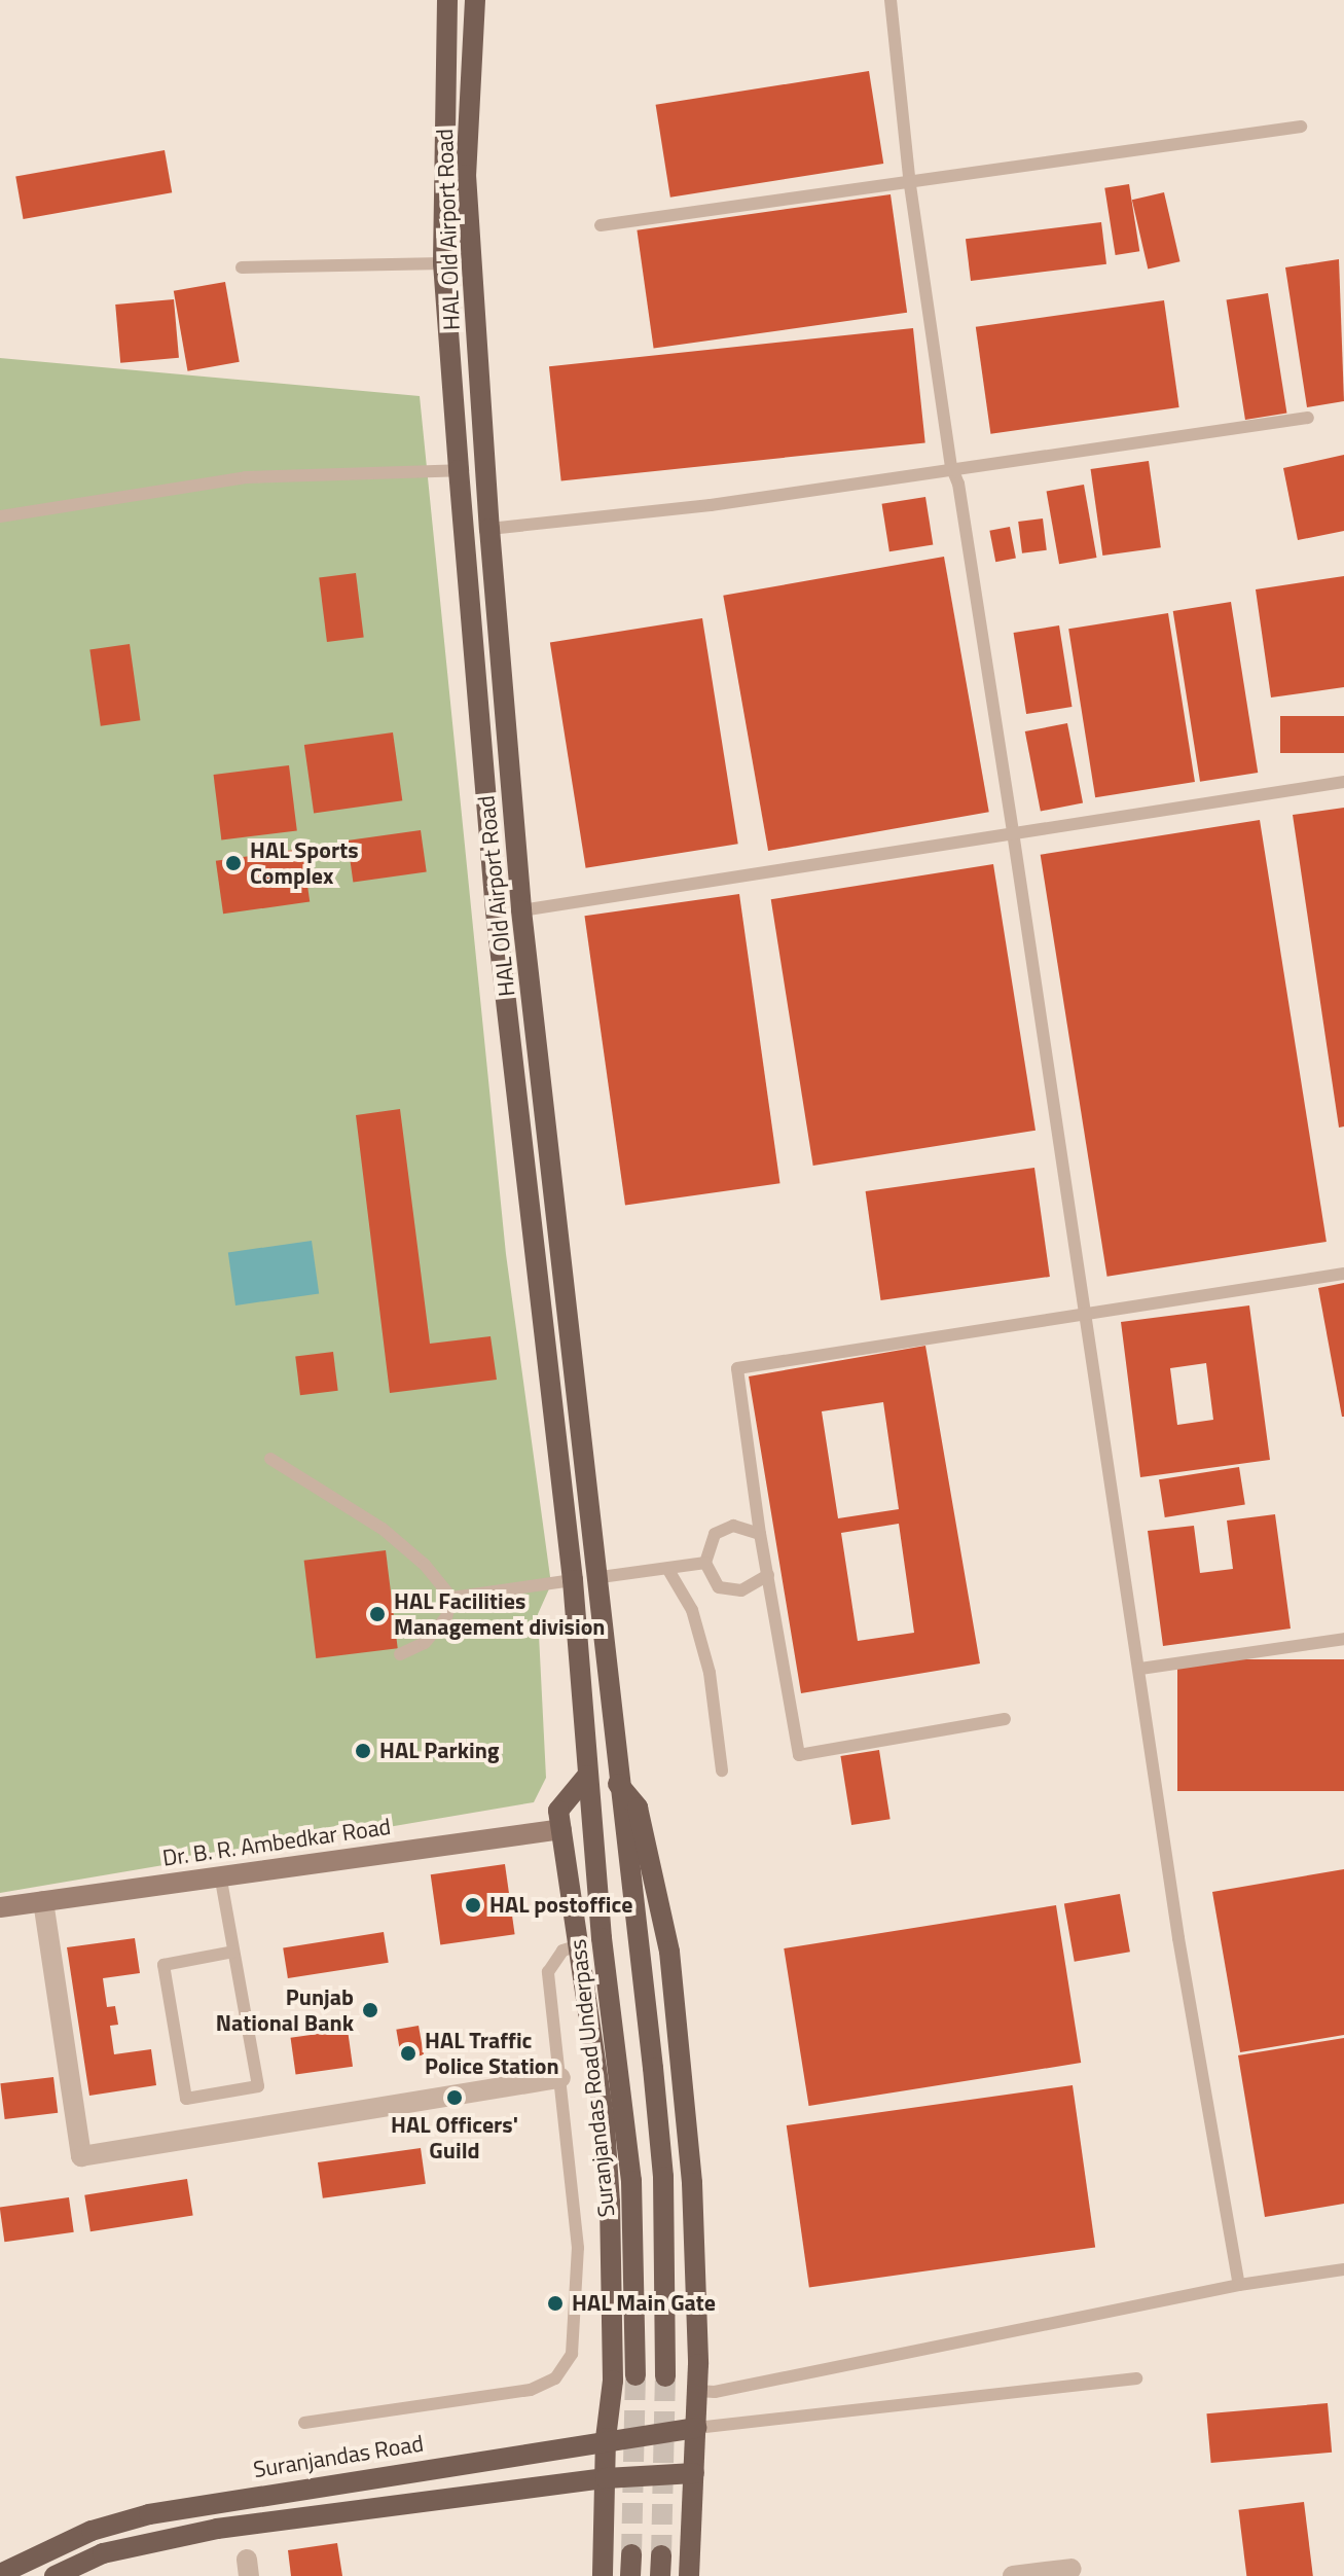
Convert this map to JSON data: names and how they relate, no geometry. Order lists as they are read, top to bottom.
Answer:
{
  "streets": {
    "main road": ["HAL Old Airport Road", "Suranjandas Road Underpass", "Suranjandas Road"],
    "street": ["Dr. B. R. Ambedkar Road"]
  },
  "crossings": [
    ["HAL Old Airport Road", "Suranjandas Road Underpass"]
  ],
  "places": [
    "HAL Sports Complex",
    "HAL Facilities Management division",
    "HAL Parking",
    "HAL postoffice",
    "Punjab National Bank",
    "HAL Traffic Police Station",
    "HAL Officers' Guild",
    "HAL Main Gate"
  ]
}
